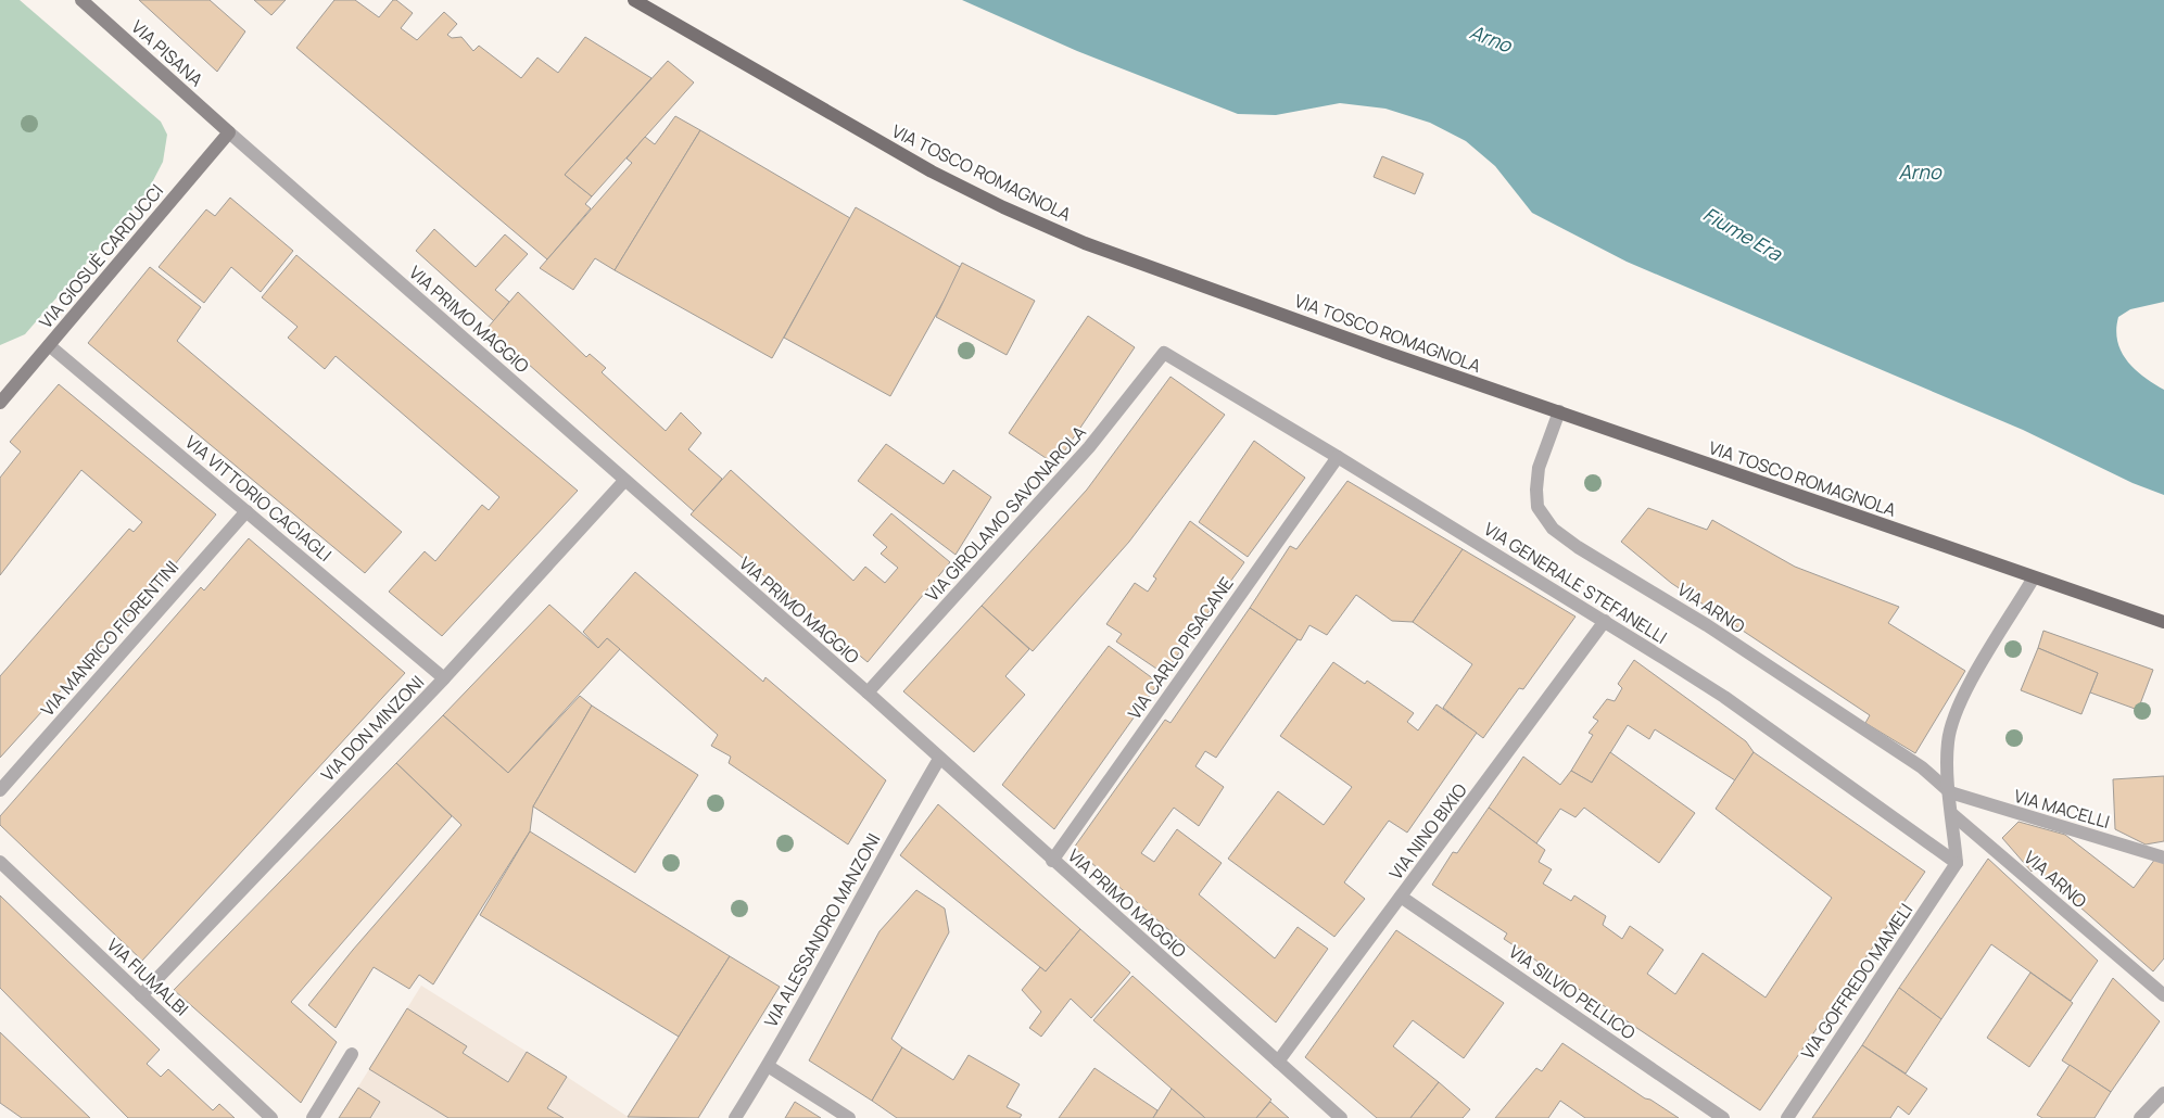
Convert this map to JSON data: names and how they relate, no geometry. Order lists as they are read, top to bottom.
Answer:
{
  "streets": {
    "main road": ["VIA TOSCO ROMAGNOLA"],
    "street": [
      "VIA PISANA",
      "VIA GIOSUÈ CARDUCCI",
      "VIA PRIMO MAGGIO",
      "VIA VITTORIO CACIAGLI",
      "VIA GIROLAMO SAVONAROLA",
      "VIA GENERALE STEFANELLI",
      "VIA ARNO",
      "VIA MANRICO FIORENTINI",
      "VIA CARLO PISACANE",
      "VIA DON MINZONI",
      "VIA MACELLI",
      "VIA NINO BIXIO",
      "VIA ALESSANDRO MANZONI",
      "VIA FIUMALBI",
      "VIA GOFFREDO MAMELI",
      "VIA SILVIO PELLICO"
    ]
  },
  "crossings": [
    ["VIA PISANA", "VIA GIOSUÈ CARDUCCI"],
    ["VIA PISANA", "VIA PRIMO MAGGIO"],
    ["VIA TOSCO ROMAGNOLA", "VIA ARNO"],
    ["VIA GIOSUÈ CARDUCCI", "VIA PRIMO MAGGIO"],
    ["VIA GIOSUÈ CARDUCCI", "VIA VITTORIO CACIAGLI"],
    ["VIA PRIMO MAGGIO", "VIA GIROLAMO SAVONAROLA"],
    ["VIA PRIMO MAGGIO", "VIA CARLO PISACANE"],
    ["VIA PRIMO MAGGIO", "VIA DON MINZONI"],
    ["VIA PRIMO MAGGIO", "VIA NINO BIXIO"],
    ["VIA PRIMO MAGGIO", "VIA ALESSANDRO MANZONI"],
    ["VIA VITTORIO CACIAGLI", "VIA MANRICO FIORENTINI"],
    ["VIA VITTORIO CACIAGLI", "VIA DON MINZONI"],
    ["VIA GIROLAMO SAVONAROLA", "VIA GENERALE STEFANELLI"],
    ["VIA GENERALE STEFANELLI", "VIA CARLO PISACANE"],
    ["VIA GENERALE STEFANELLI", "VIA NINO BIXIO"],
    ["VIA GENERALE STEFANELLI", "VIA GOFFREDO MAMELI"],
    ["VIA ARNO", "VIA MACELLI"],
    ["VIA DON MINZONI", "VIA FIUMALBI"],
    ["VIA NINO BIXIO", "VIA SILVIO PELLICO"]
  ],
  "water": ["Arno", "Fiume Era"]
}
